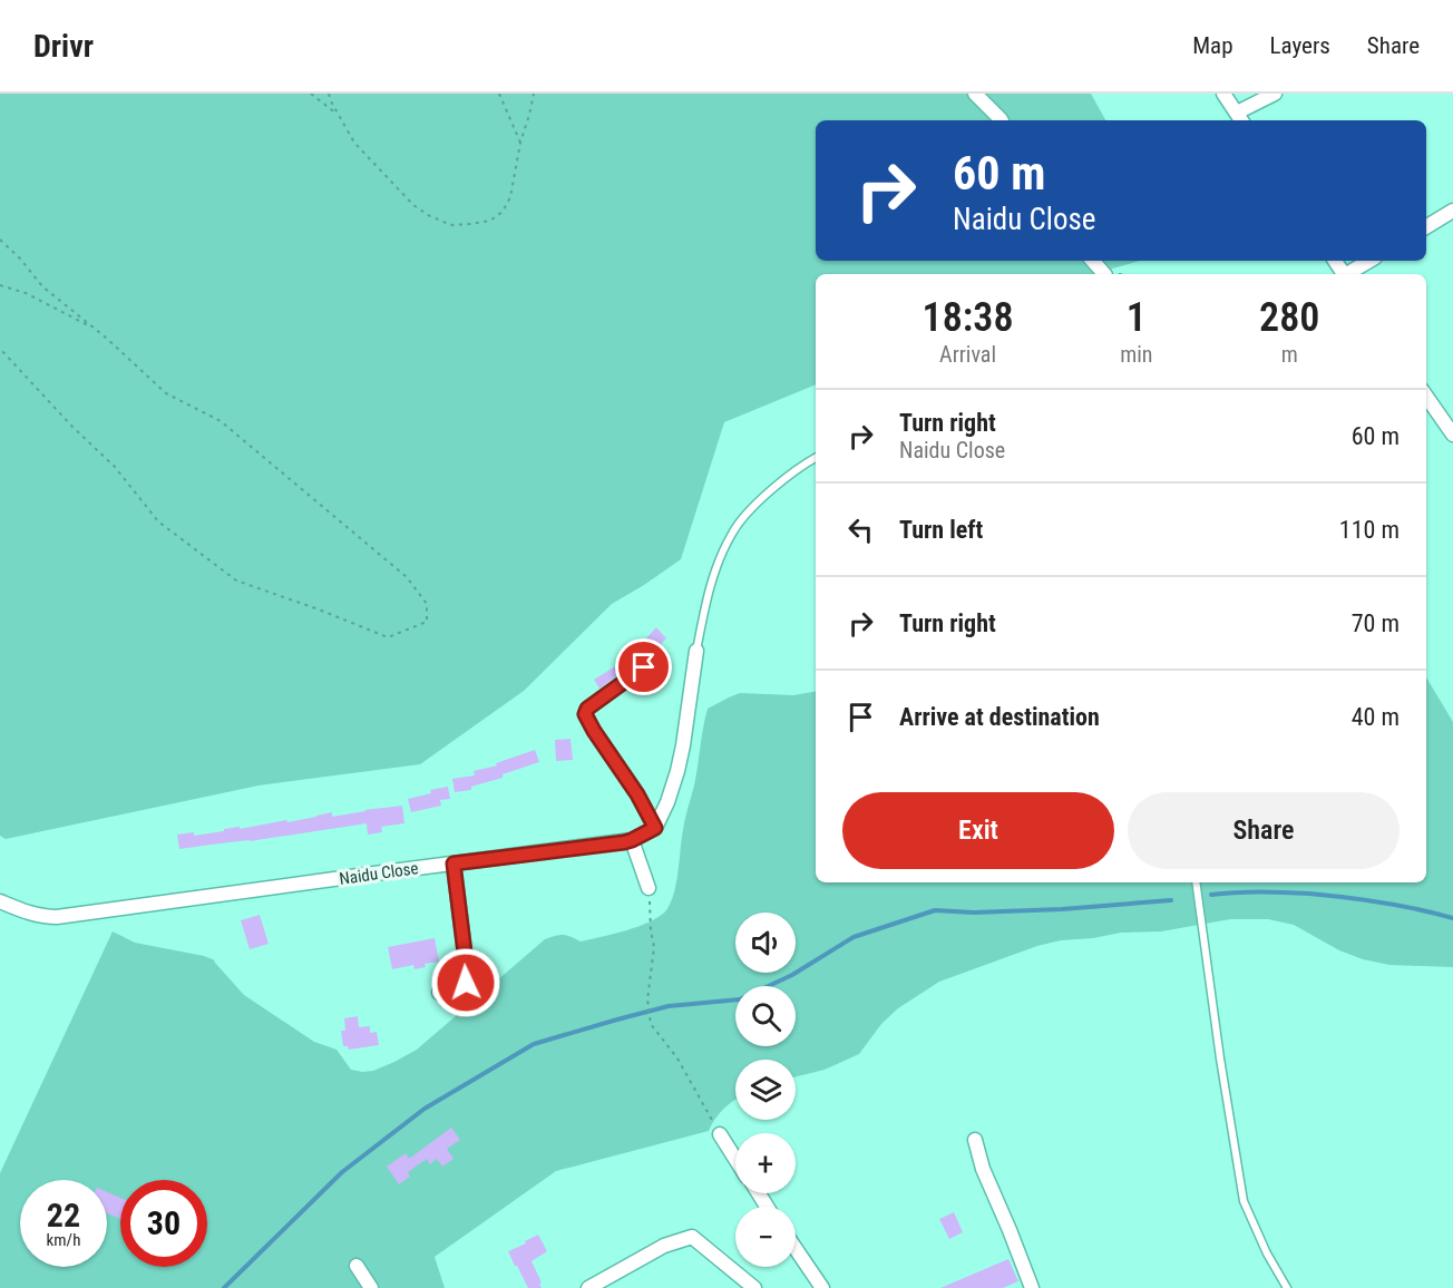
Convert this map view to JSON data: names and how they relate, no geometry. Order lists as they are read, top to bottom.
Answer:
{
  "streets": {
    "street": ["Naidu Close"]
  },
  "page": {
    "header": "Drivr",
    "nav": ["Map", "Layers", "Share"],
    "turn": ["60 m", "Naidu Close"],
    "eta": [
      "18:38",
      "Arrival",
      "1",
      "min",
      "280",
      "m"
    ],
    "list": [
      {
        "name": "Turn right",
        "note": "Naidu Close",
        "value": "60 m"
      },
      {
        "name": "Turn left",
        "value": "110 m"
      },
      {
        "name": "Turn right",
        "value": "70 m"
      },
      {
        "name": "Arrive at destination",
        "value": "40 m"
      }
    ],
    "buttons": ["Exit", "Share"],
    "map_buttons": ["+", "−"],
    "speed": "22 km/h",
    "limit": "30"
  }
}
